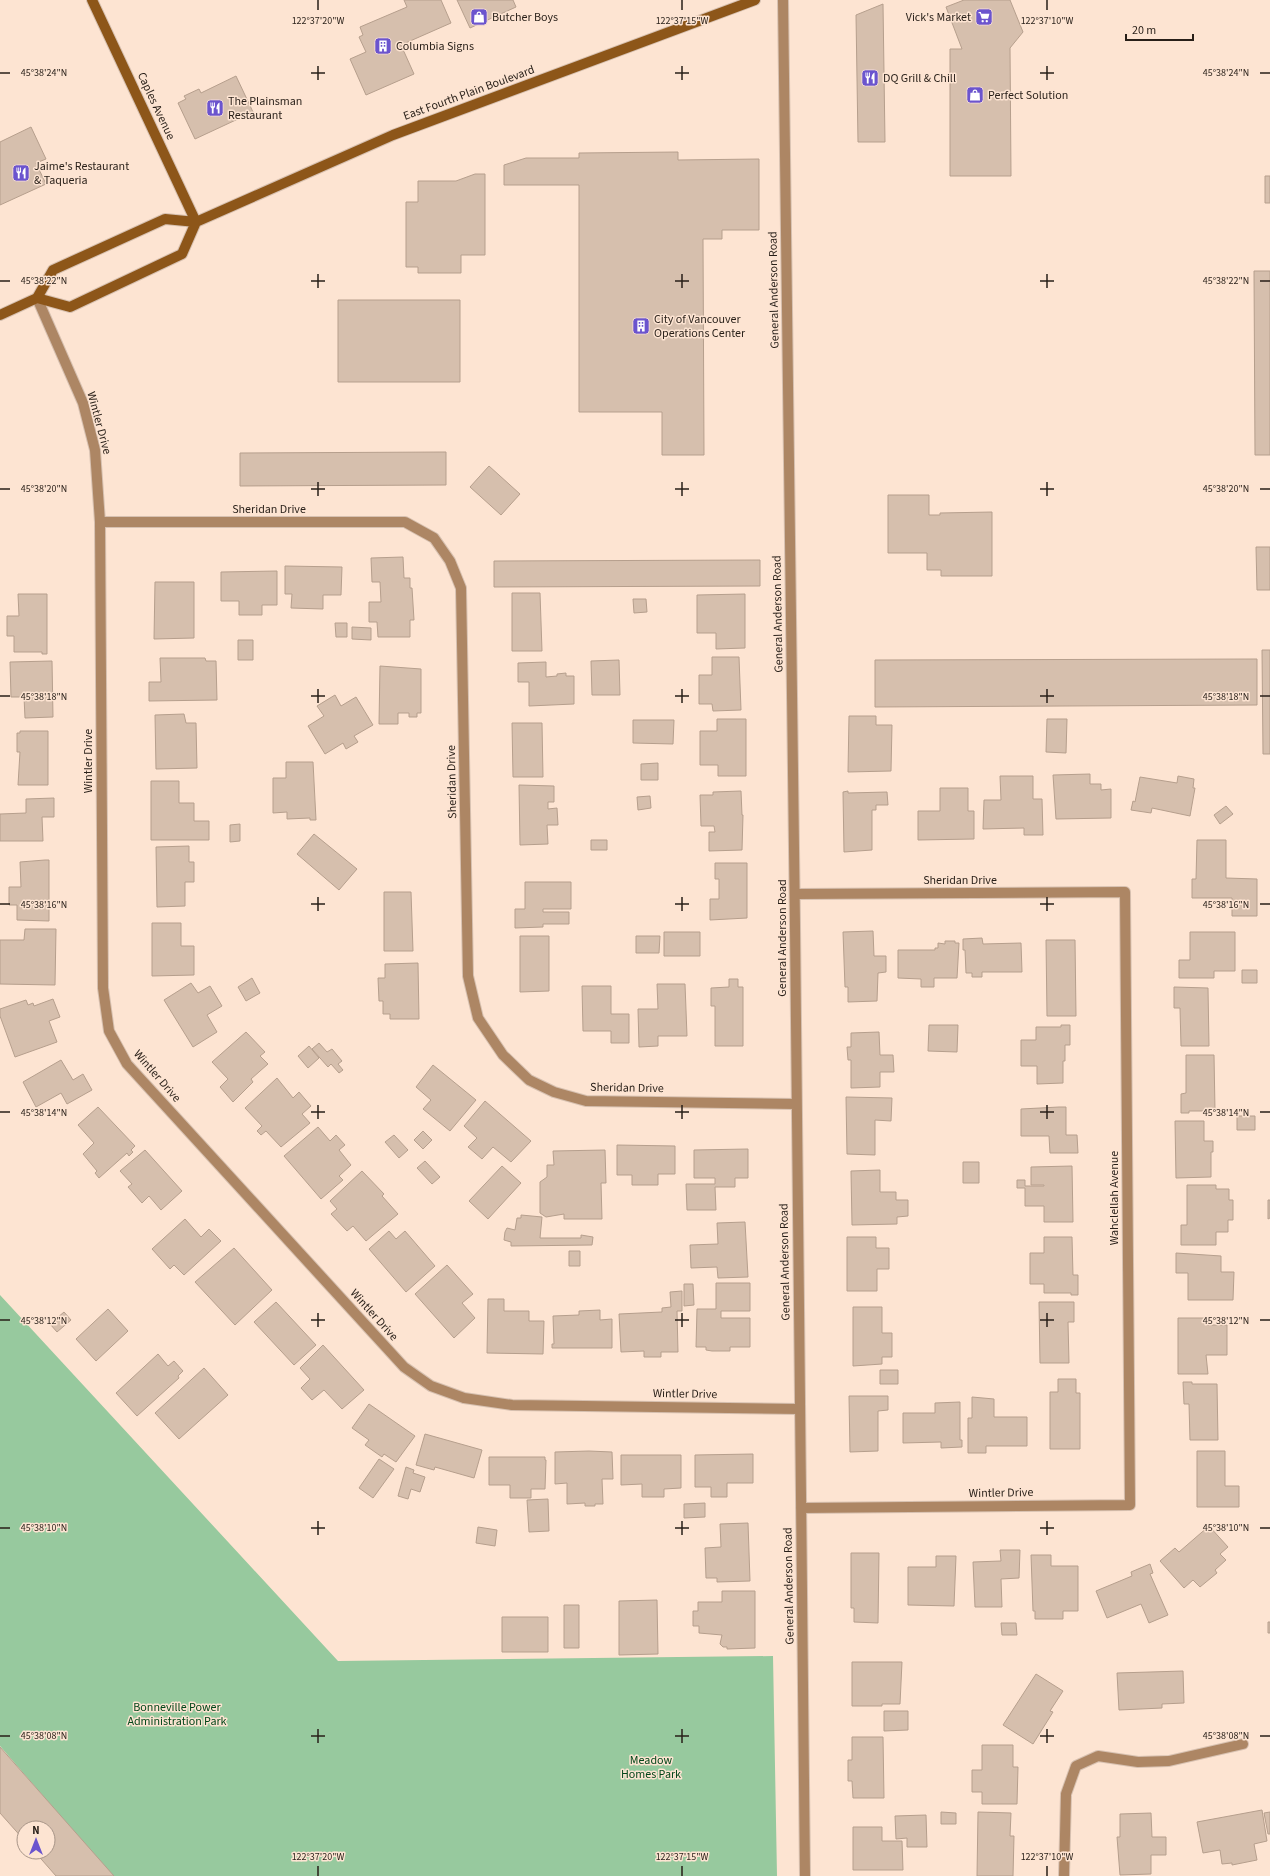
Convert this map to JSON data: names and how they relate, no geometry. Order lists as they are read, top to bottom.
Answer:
{
  "streets": {
    "main road": ["East Fourth Plain Boulevard", "Caples Avenue"],
    "street": [
      "General Anderson Road",
      "Wintler Drive",
      "Sheridan Drive",
      "Wahclellah Avenue"
    ]
  },
  "crossings": [
    ["East Fourth Plain Boulevard", "Caples Avenue"],
    ["East Fourth Plain Boulevard", "Wintler Drive"],
    ["General Anderson Road", "Wintler Drive"],
    ["General Anderson Road", "Sheridan Drive"],
    ["Wintler Drive", "Sheridan Drive"],
    ["Wintler Drive", "Wahclellah Avenue"],
    ["Sheridan Drive", "Wahclellah Avenue"]
  ],
  "parks": ["Bonneville Power Administration Park", "Meadow Homes Park"],
  "places": {
    "shop": ["Butcher Boys", "Perfect Solution"],
    "supermarket": ["Vick's Market"],
    "building": ["Columbia Signs", "City of Vancouver Operations Center"],
    "restaurant": ["DQ Grill & Chill", "The Plainsman Restaurant", "Jaime's Restaurant & Taqueria"]
  },
  "scale_bar": "20 m",
  "north": "top",
  "coordinates": [
    "122°37'20\"W",
    "122°37'15\"W",
    "122°37'10\"W",
    "45°38'24\"N",
    "45°38'22\"N",
    "45°38'20\"N",
    "45°38'18\"N",
    "45°38'16\"N",
    "45°38'14\"N",
    "45°38'12\"N",
    "45°38'10\"N",
    "45°38'08\"N"
  ]
}
